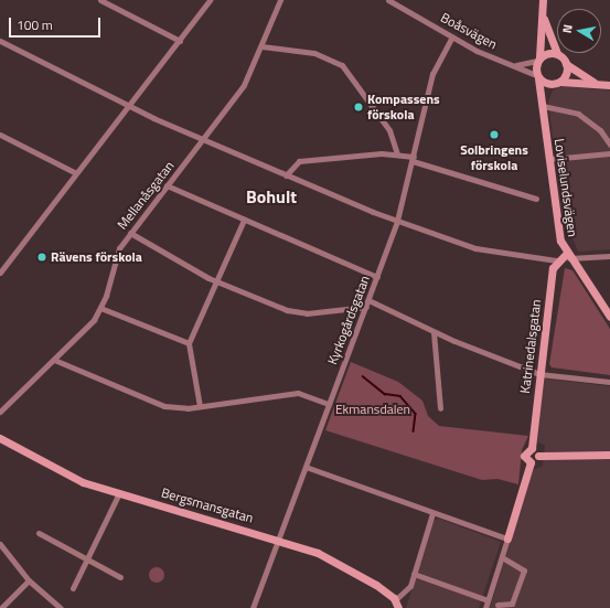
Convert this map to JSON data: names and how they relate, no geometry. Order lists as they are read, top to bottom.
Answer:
{
  "streets": {
    "street": [
      "Boåsvägen",
      "Loviselundsvägen",
      "Mellanåsgatan",
      "Kyrkogårdsgatan",
      "Katrinedalsgatan",
      "Bergsmansgatan"
    ]
  },
  "crossings": [
    ["Boåsvägen", "Loviselundsvägen"],
    ["Boåsvägen", "Kyrkogårdsgatan"],
    ["Kyrkogårdsgatan", "Bergsmansgatan"]
  ],
  "districts": ["Bohult"],
  "parks": ["Ekmansdalen"],
  "places": ["Kompassens förskola", "Solbringens förskola", "Rävens förskola"],
  "scale_bar": "100 m",
  "north": "left"
}
